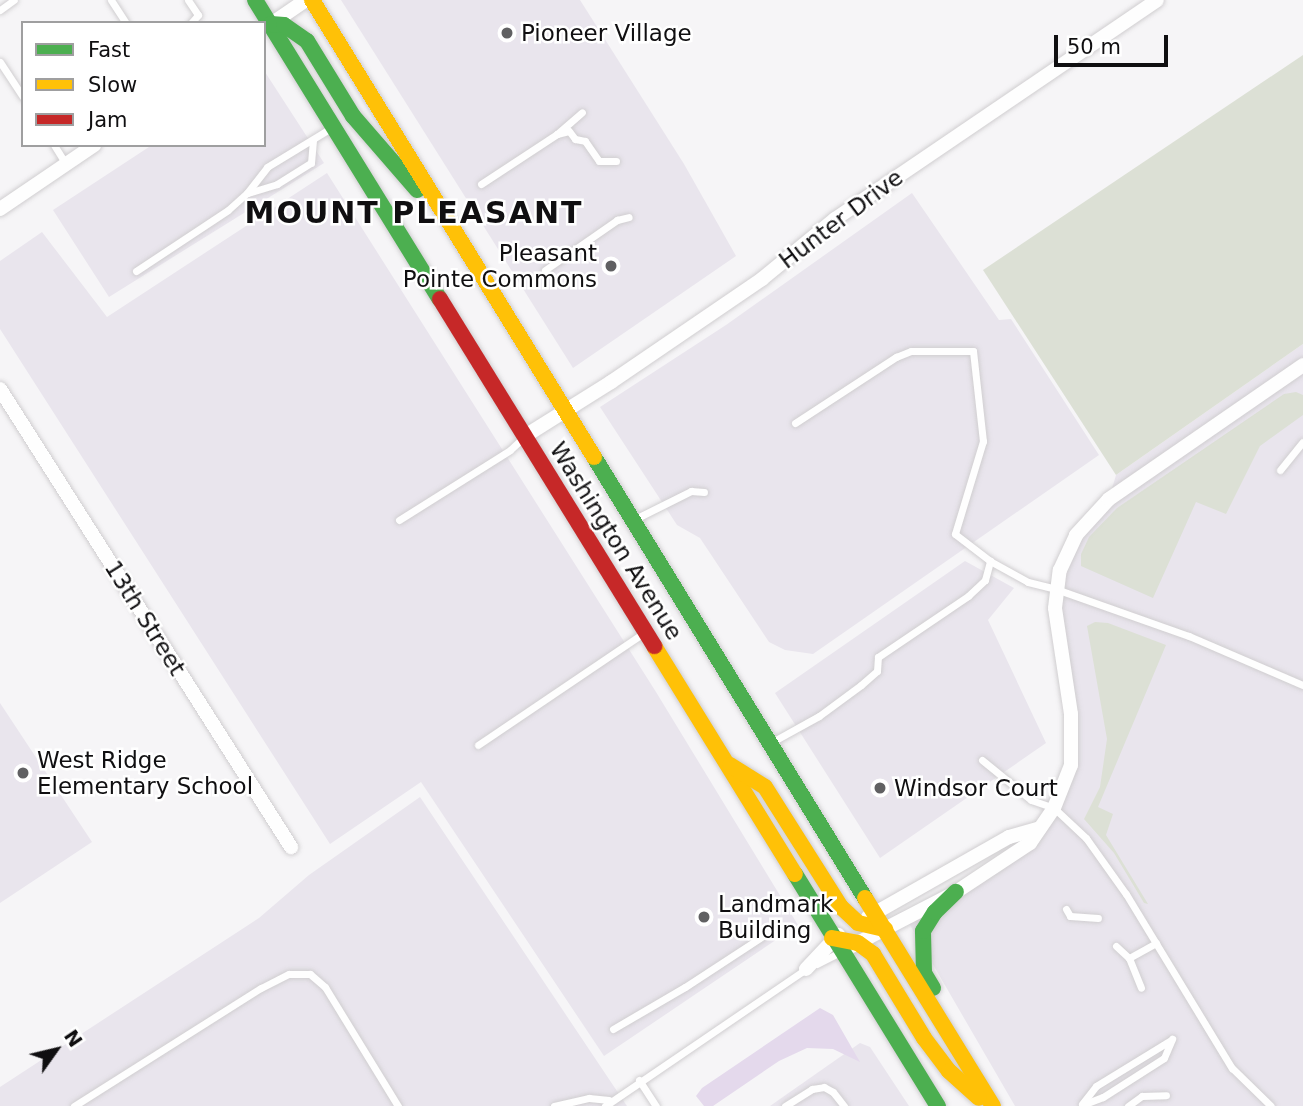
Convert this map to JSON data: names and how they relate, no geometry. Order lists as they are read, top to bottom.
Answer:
{
  "streets": {
    "main road": ["Washington Avenue"],
    "street": ["Hunter Drive", "13th Street"]
  },
  "crossings": [
    ["Hunter Drive", "Washington Avenue"]
  ],
  "districts": ["MOUNT PLEASANT"],
  "places": [
    "Pioneer Village",
    "Pleasant Pointe Commons",
    "West Ridge Elementary School",
    "Windsor Court",
    "Landmark Building"
  ],
  "legend": ["Fast", "Slow", "Jam"],
  "scale_bar": "50 m",
  "north": "top right"
}
